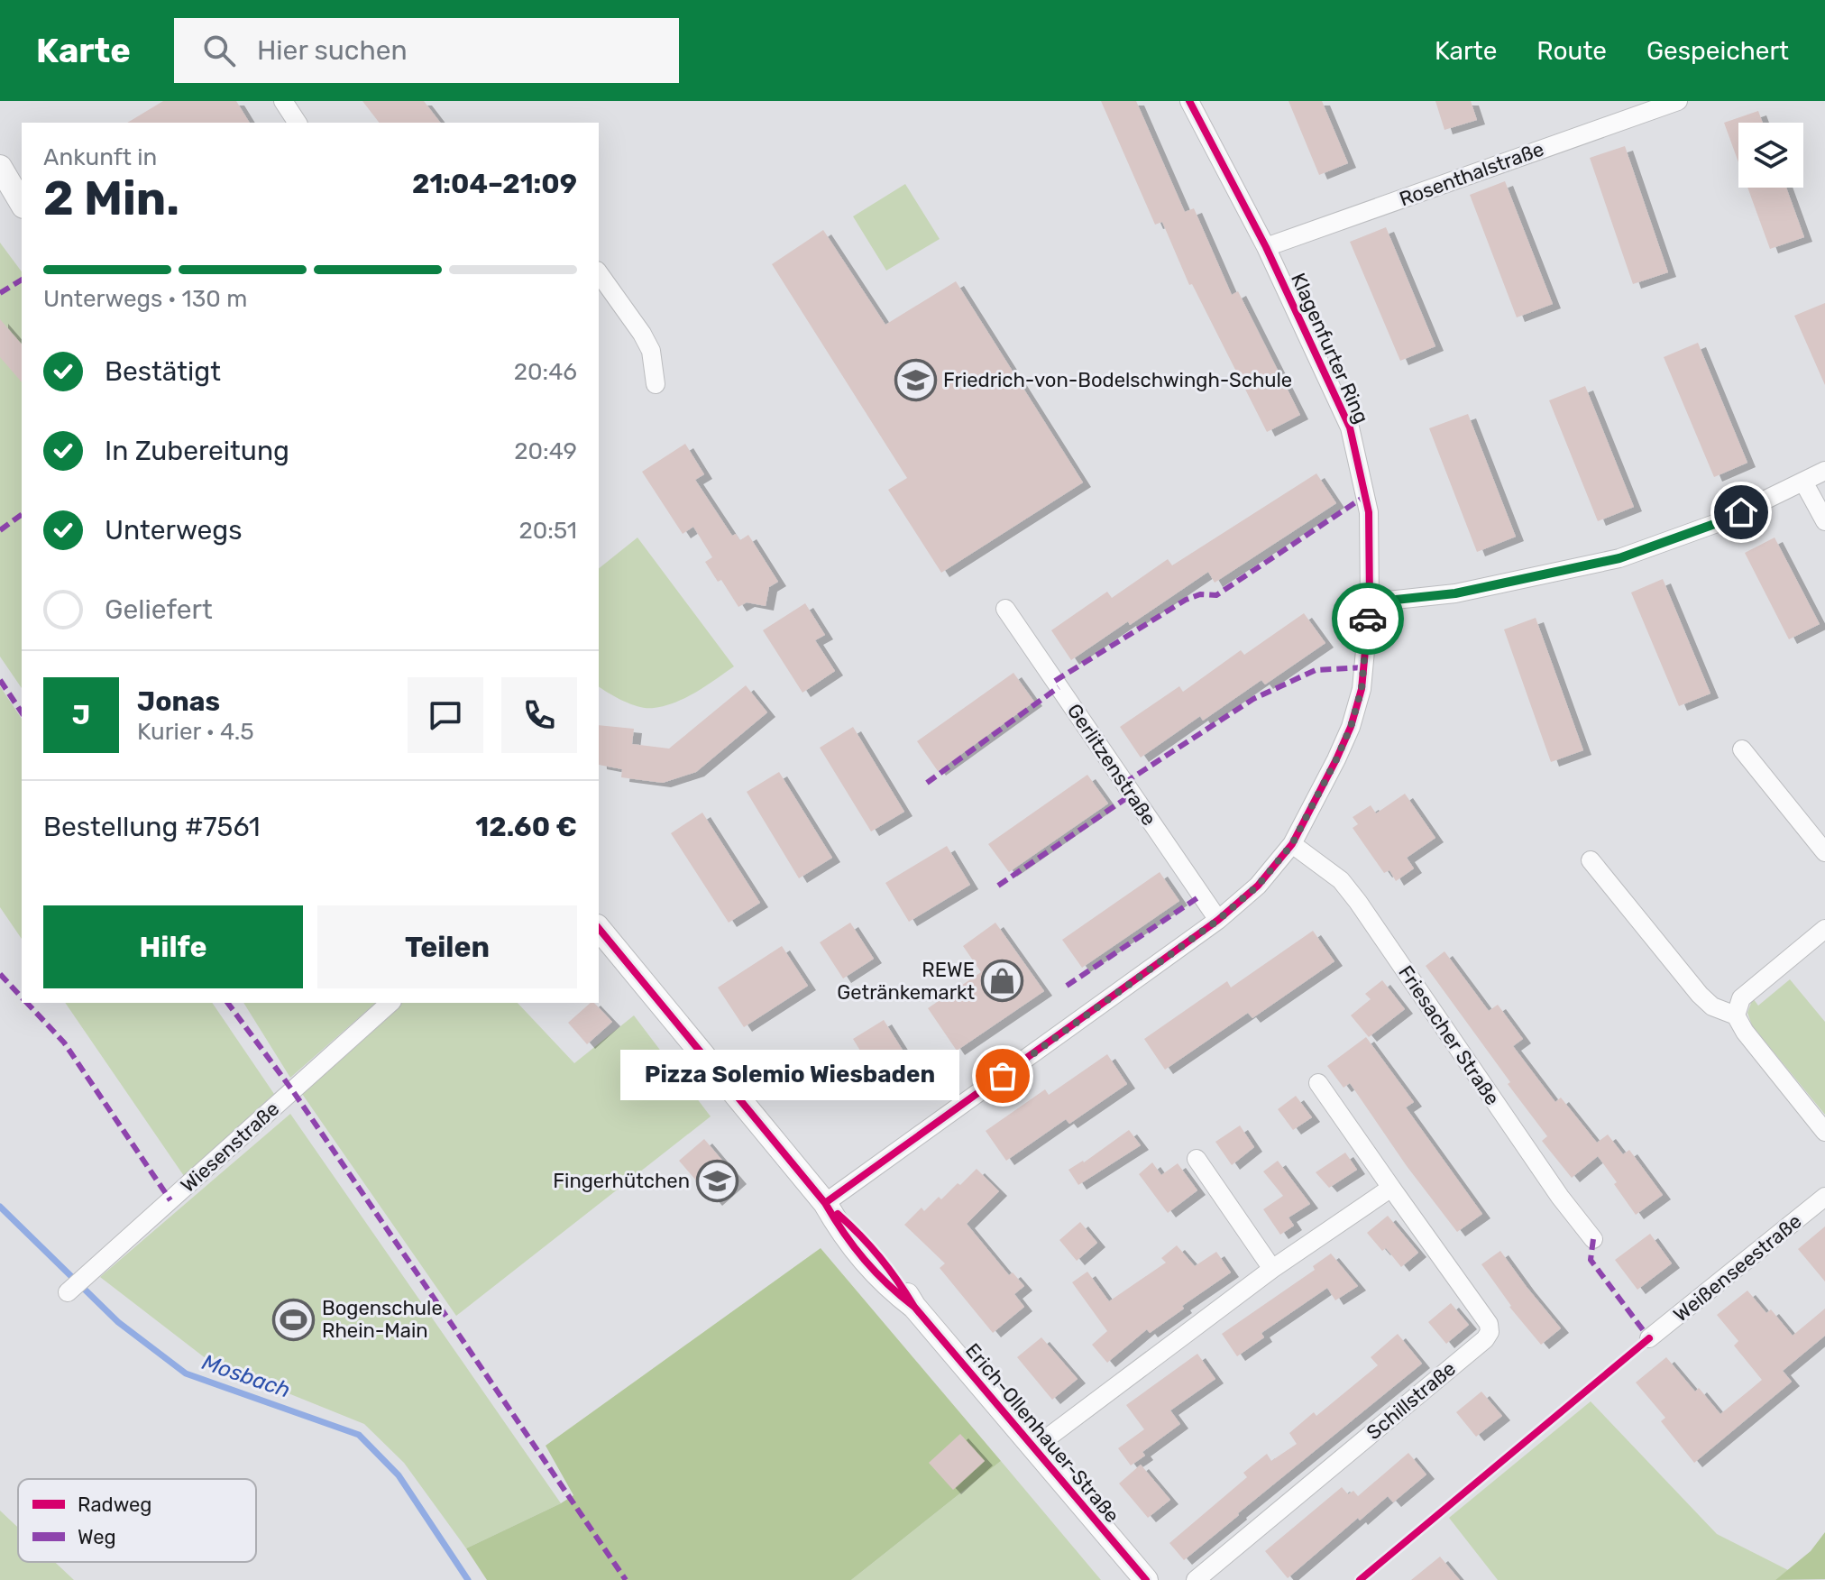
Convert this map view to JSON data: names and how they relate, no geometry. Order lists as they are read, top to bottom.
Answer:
{
  "streets": {
    "street": [
      "Rosenthalstraße",
      "Klagenfurter Ring",
      "Gerlitzenstraße",
      "Friesacher Straße",
      "Wiesenstraße",
      "Weißenseestraße",
      "Schillstraße",
      "Erich-Ollenhauer-Straße"
    ]
  },
  "crossings": [
    ["Rosenthalstraße", "Klagenfurter Ring"],
    ["Klagenfurter Ring", "Gerlitzenstraße"],
    ["Klagenfurter Ring", "Friesacher Straße"],
    ["Klagenfurter Ring", "Erich-Ollenhauer-Straße"]
  ],
  "water": ["Mosbach"],
  "places": {
    "school or university": ["Friedrich-von-Bodelschwingh-Schule", "Fingerhütchen"],
    "shop": ["REWE Getränkemarkt"],
    "other": ["Pizza Solemio Wiesbaden"],
    "sports": ["Bogenschule Rhein-Main"]
  },
  "legend": ["Radweg", "Weg"],
  "page": {
    "header": "Karte",
    "search": "Hier suchen",
    "nav": ["Karte", "Route", "Gespeichert"],
    "heading": ["2 Min.", "Ankunft in", "21:04–21:09"],
    "panel": [
      "Jonas",
      "Kurier · 4.5",
      "Bestellung #7561",
      "12.60 €"
    ],
    "bar": "Unterwegs · 130 m",
    "list": [
      ["Bestätigt", "20:46"],
      ["In Zubereitung", "20:49"],
      ["Unterwegs", "20:51"],
      "Geliefert"
    ],
    "round": "J",
    "buttons": ["Hilfe", "Teilen"],
    "bubble": "Pizza Solemio Wiesbaden"
  }
}
